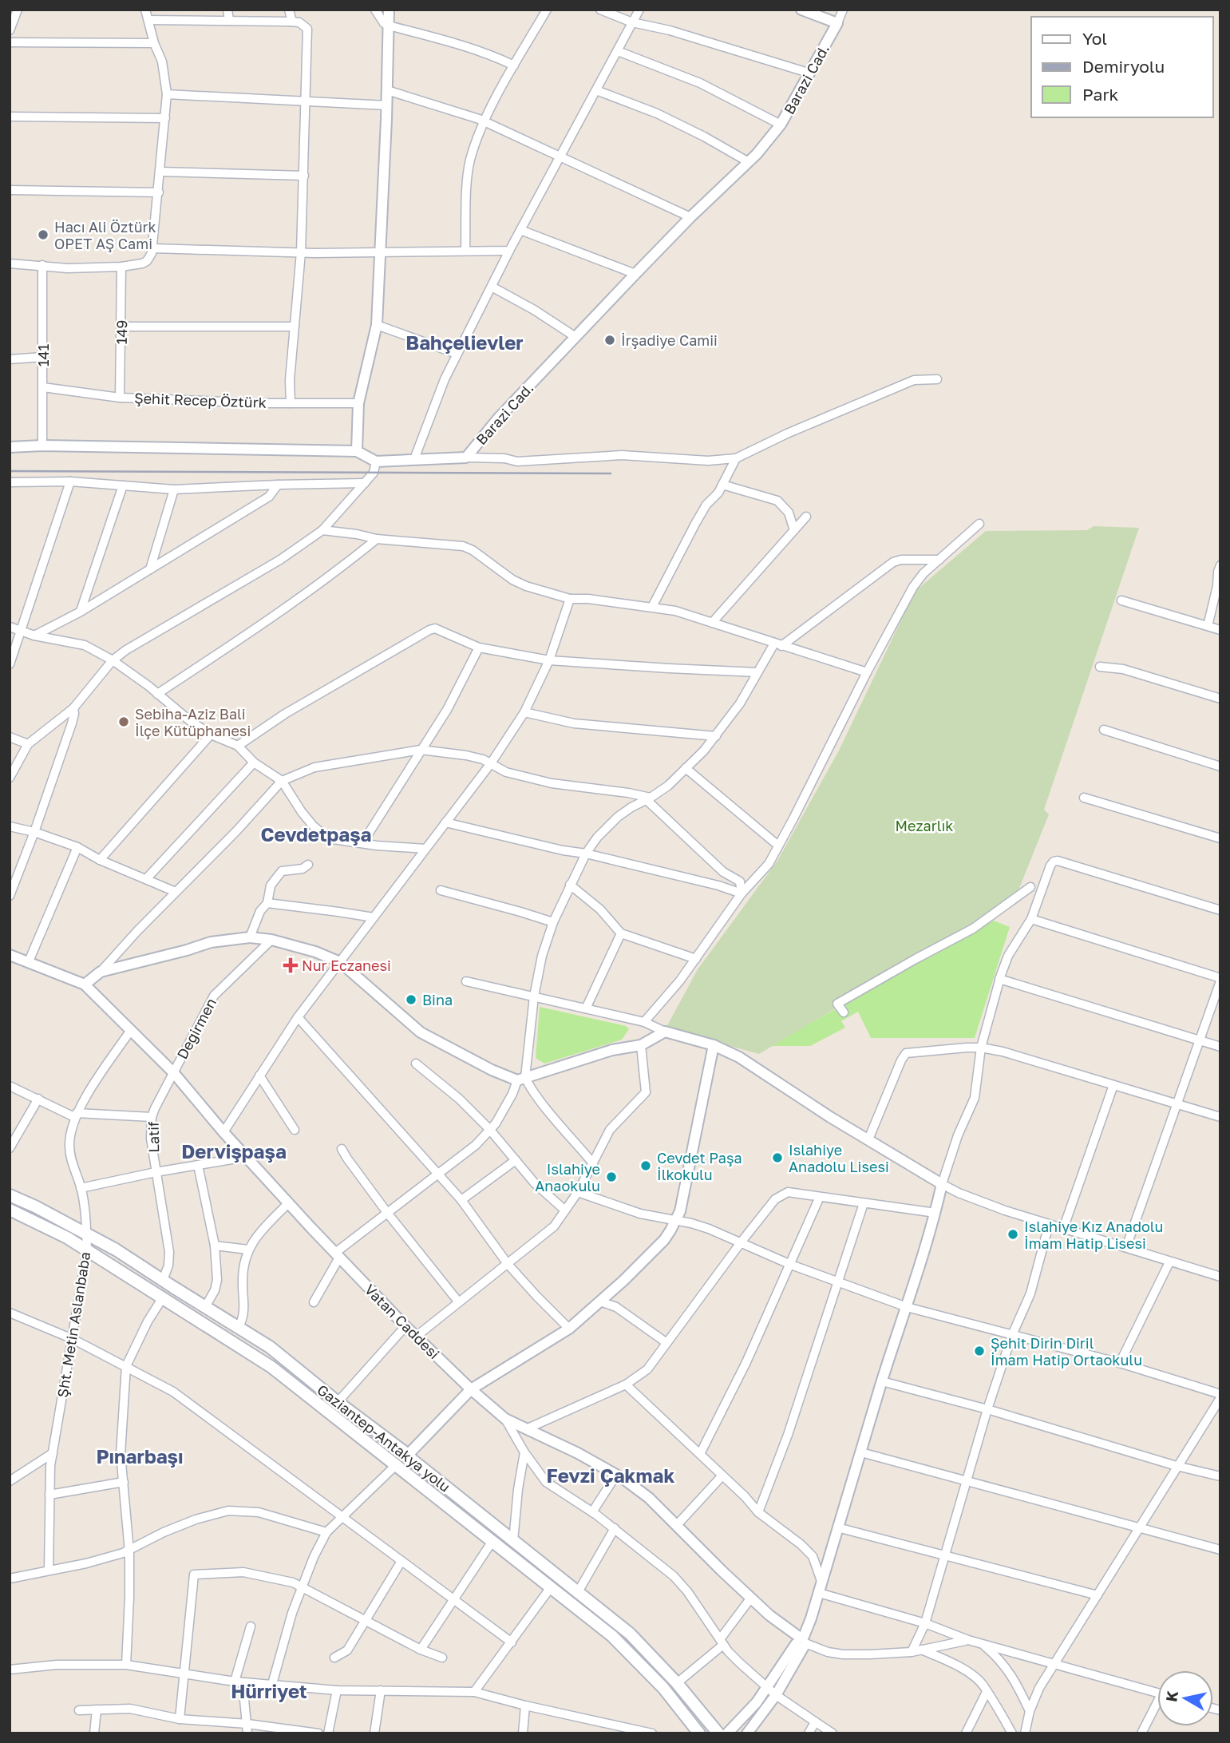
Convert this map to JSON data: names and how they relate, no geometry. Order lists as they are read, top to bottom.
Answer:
{
  "streets": {
    "main road": ["Gaziantep-Antakya yolu"],
    "street": [
      "Barazi Cad.",
      "149",
      "141",
      "Şehit Recep Öztürk",
      "Değirmen",
      "Latif",
      "Vatan Caddesi",
      "Şht. Metin Aslanbaba"
    ]
  },
  "crossings": [
    ["149", "Şehit Recep Öztürk"],
    ["141", "Şehit Recep Öztürk"],
    ["Değirmen", "Latif"],
    ["Değirmen", "Vatan Caddesi"],
    ["Latif", "Vatan Caddesi"],
    ["Latif", "Gaziantep-Antakya yolu"],
    ["Vatan Caddesi", "Şht. Metin Aslanbaba"],
    ["Şht. Metin Aslanbaba", "Gaziantep-Antakya yolu"]
  ],
  "districts": [
    "Bahçelievler",
    "Cevdetpaşa",
    "Dervişpaşa",
    "Pınarbaşı",
    "Fevzi Çakmak",
    "Hürriyet"
  ],
  "parks": ["Mezarlık"],
  "places": {
    "other": [
      "Hacı Ali Öztürk OPET AŞ Cami",
      "İrşadiye Camii",
      "Sebiha-Aziz Bali İlçe Kütüphanesi",
      "Bina",
      "Islahiye Anadolu Lisesi",
      "Cevdet Paşa İlkokulu",
      "Islahiye Anaokulu",
      "Islahiye Kız Anadolu İmam Hatip Lisesi",
      "Şehit Dirin Diril İmam Hatip Ortaokulu"
    ],
    "health": ["Nur Eczanesi"]
  },
  "legend": ["Yol", "Demiryolu", "Park"],
  "north": "left"
}
